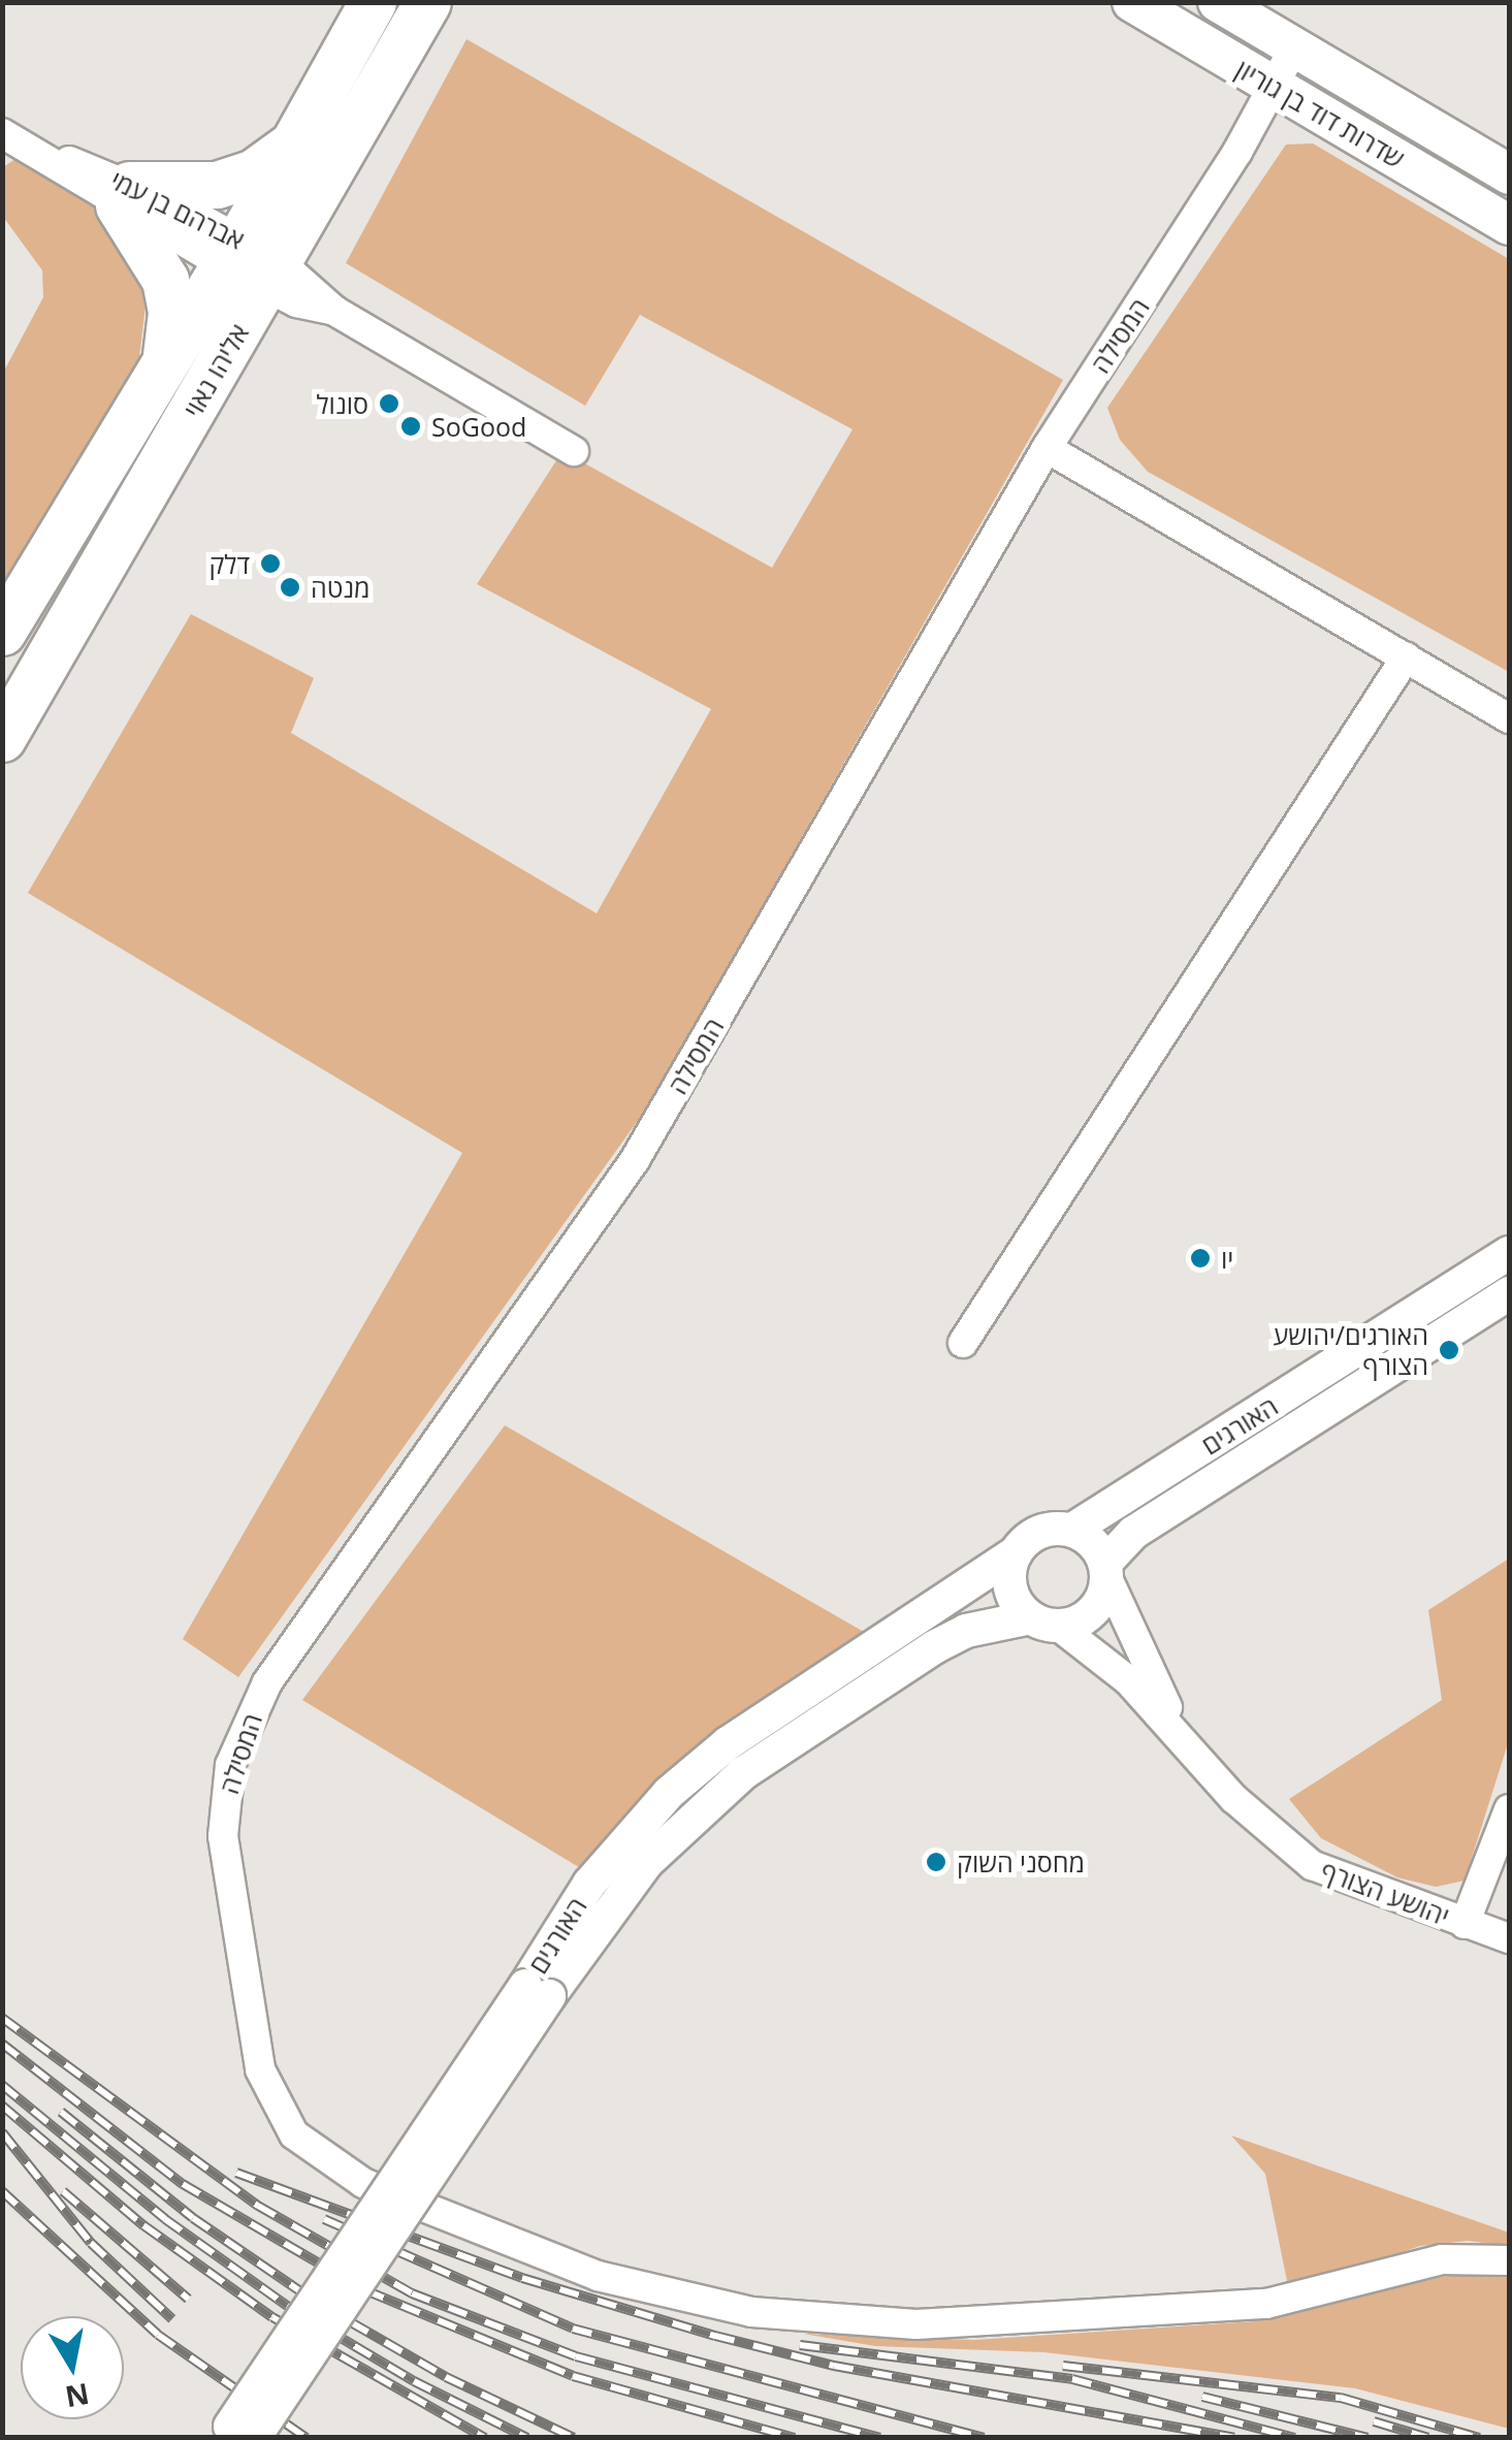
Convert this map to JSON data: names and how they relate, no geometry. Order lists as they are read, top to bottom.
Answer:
{
  "streets": {
    "highway": ["אליהו נאוי"],
    "main road": ["שדרות דוד בן גוריון"],
    "street": [
      "אברהם בן עמי",
      "המסילה",
      "האורגים",
      "יהושע הצורף"
    ]
  },
  "crossings": [
    ["שדרות דוד בן גוריון", "המסילה"],
    ["אברהם בן עמי", "אליהו נאוי"],
    ["האורגים", "יהושע הצורף"]
  ],
  "places": [
    "סונול",
    "SoGood",
    "דלק",
    "מנטה",
    "יו",
    "האורגים/יהושע הצורף",
    "מחסני השוק"
  ],
  "north": "bottom"
}
